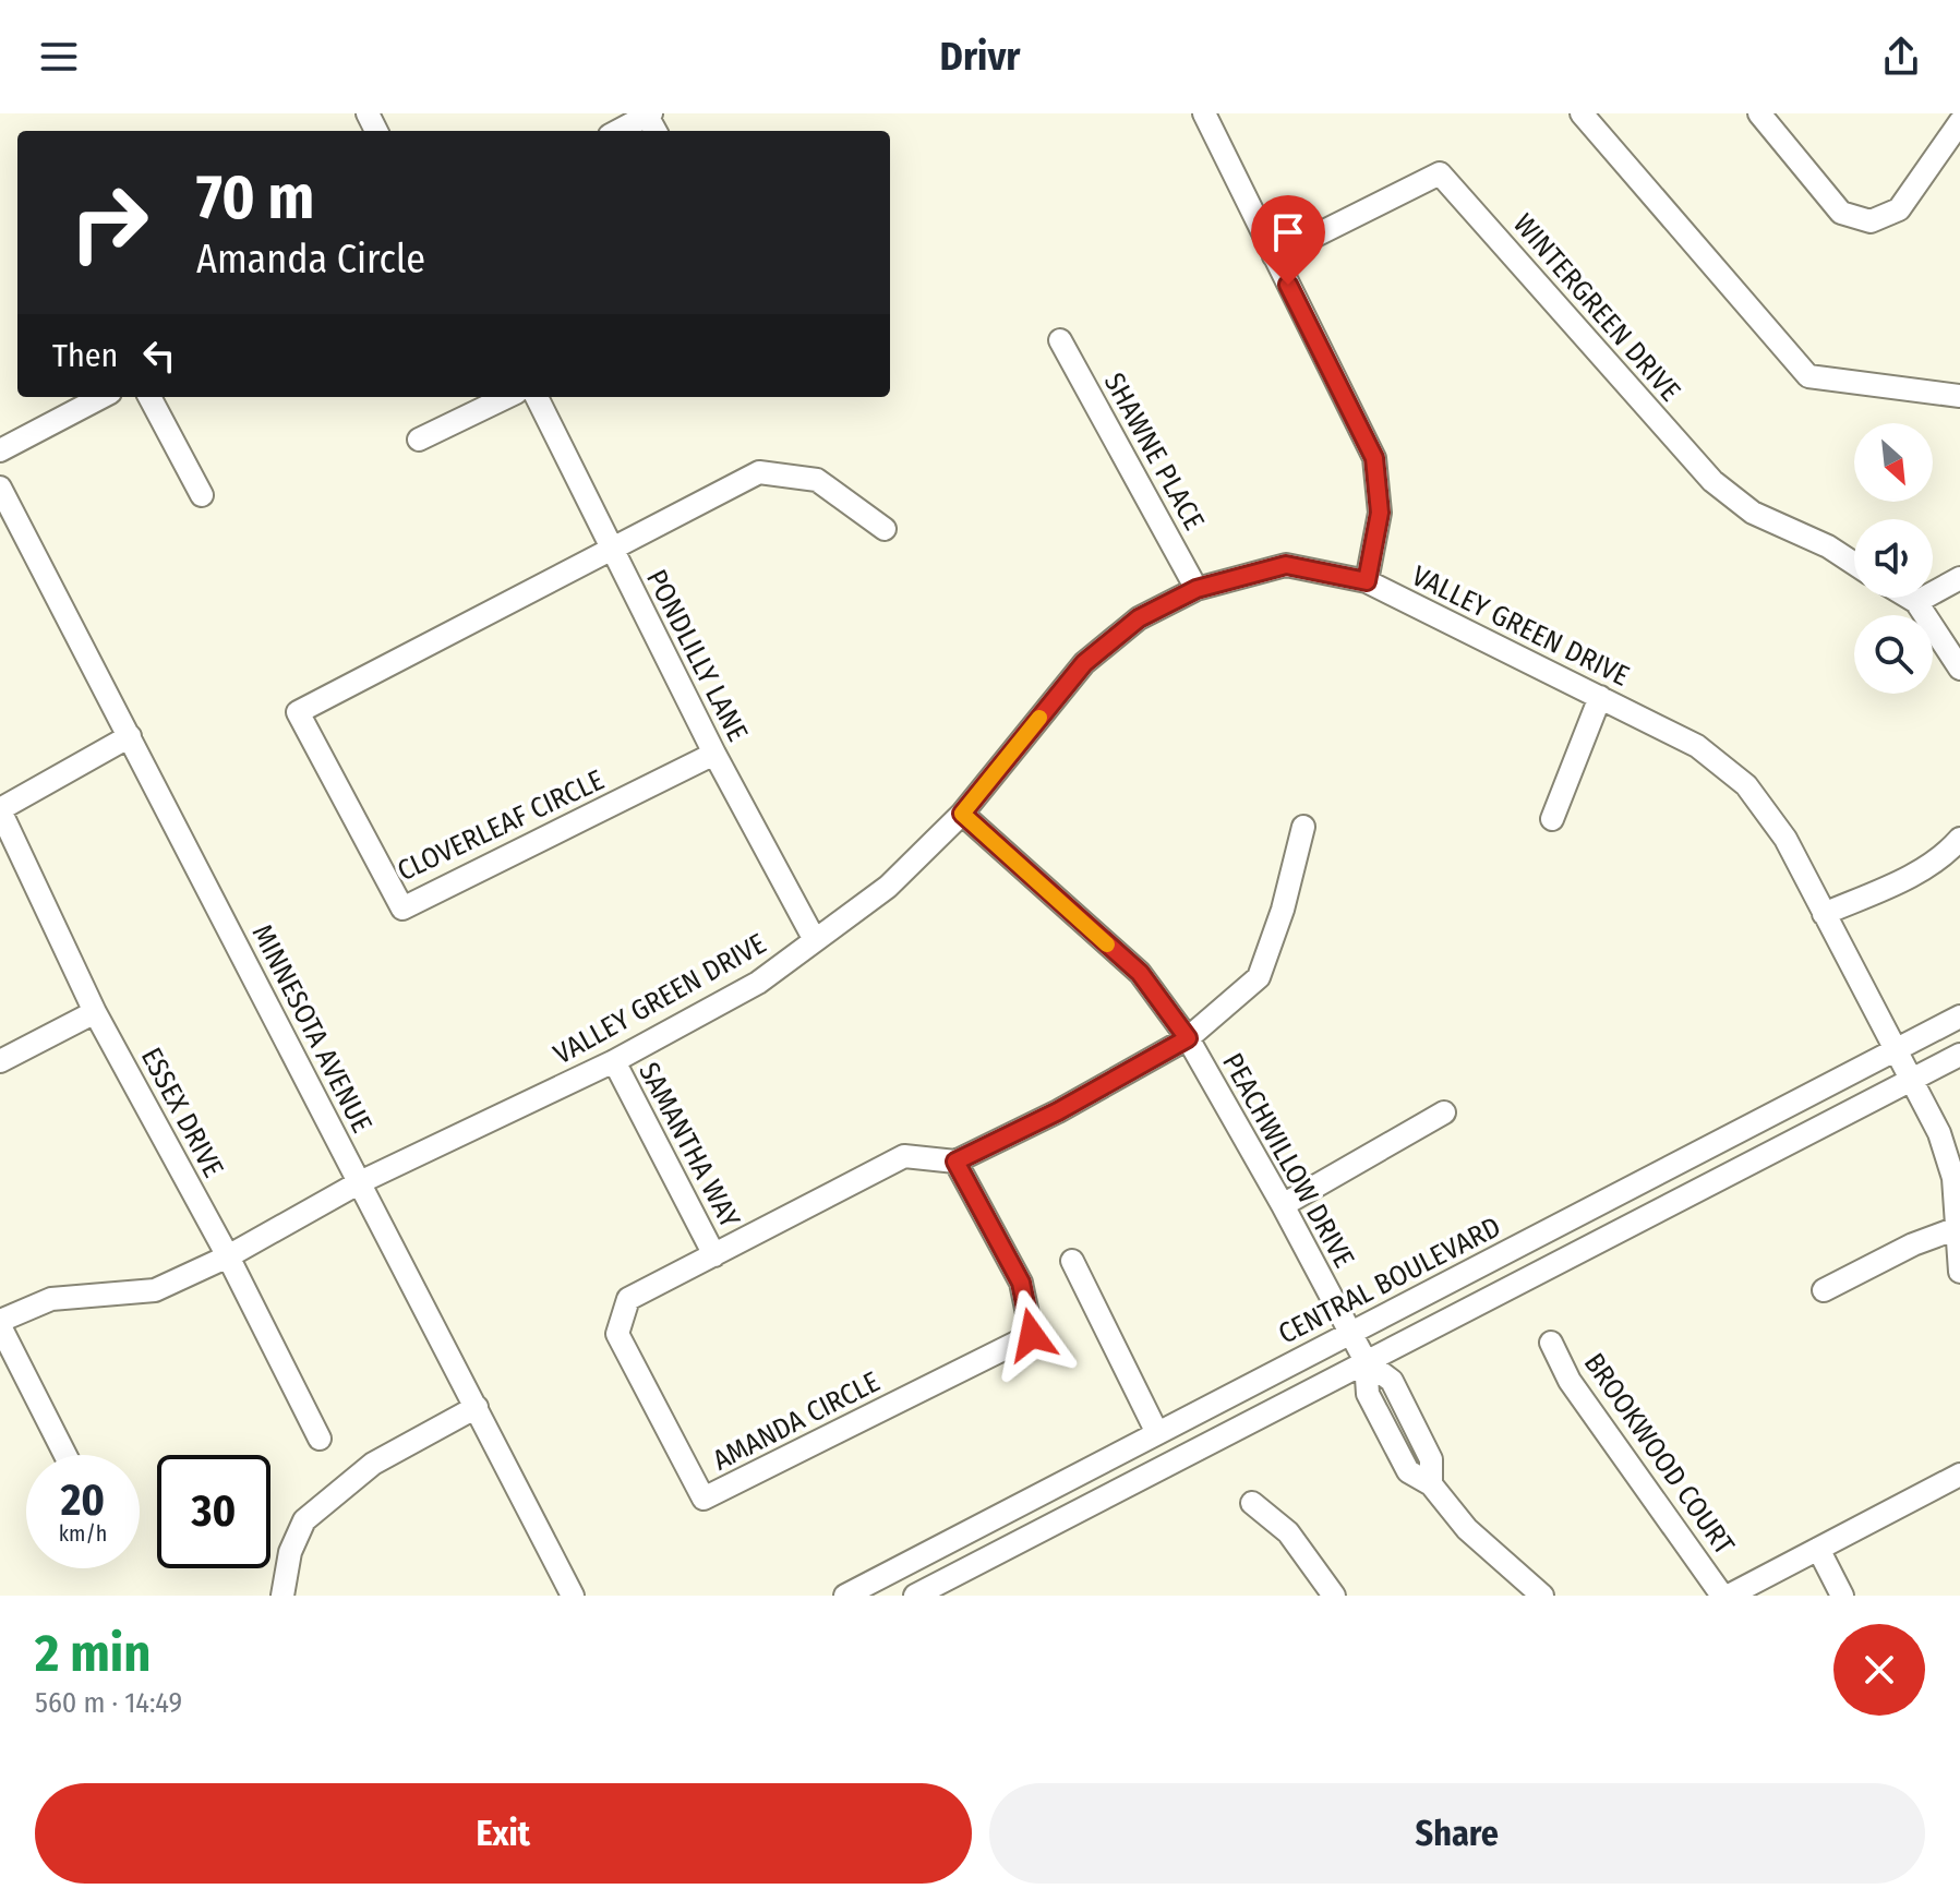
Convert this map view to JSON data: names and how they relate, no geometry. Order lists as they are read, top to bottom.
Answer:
{
  "streets": {
    "street": [
      "WINTERGREEN DRIVE",
      "SHAWNE PLACE",
      "VALLEY GREEN DRIVE",
      "PONDLILLY LANE",
      "CLOVERLEAF CIRCLE",
      "MINNESOTA AVENUE",
      "ESSEX DRIVE",
      "SAMANTHA WAY",
      "PEACHWILLOW DRIVE",
      "CENTRAL BOULEVARD",
      "AMANDA CIRCLE",
      "BROOKWOOD COURT"
    ]
  },
  "crossings": [
    ["SHAWNE PLACE", "VALLEY GREEN DRIVE"],
    ["VALLEY GREEN DRIVE", "PONDLILLY LANE"],
    ["VALLEY GREEN DRIVE", "MINNESOTA AVENUE"],
    ["VALLEY GREEN DRIVE", "ESSEX DRIVE"],
    ["VALLEY GREEN DRIVE", "SAMANTHA WAY"],
    ["VALLEY GREEN DRIVE", "PEACHWILLOW DRIVE"],
    ["VALLEY GREEN DRIVE", "CENTRAL BOULEVARD"],
    ["PONDLILLY LANE", "CLOVERLEAF CIRCLE"],
    ["SAMANTHA WAY", "AMANDA CIRCLE"],
    ["PEACHWILLOW DRIVE", "CENTRAL BOULEVARD"]
  ],
  "north": "bottom right",
  "page": {
    "header": "Drivr",
    "turn": ["70 m", "Amanda Circle"],
    "then": "Then",
    "speed": "20 km/h",
    "limit": "30",
    "heading": ["2 min", "560 m · 14:49"],
    "buttons": ["Exit", "Share"]
  }
}
